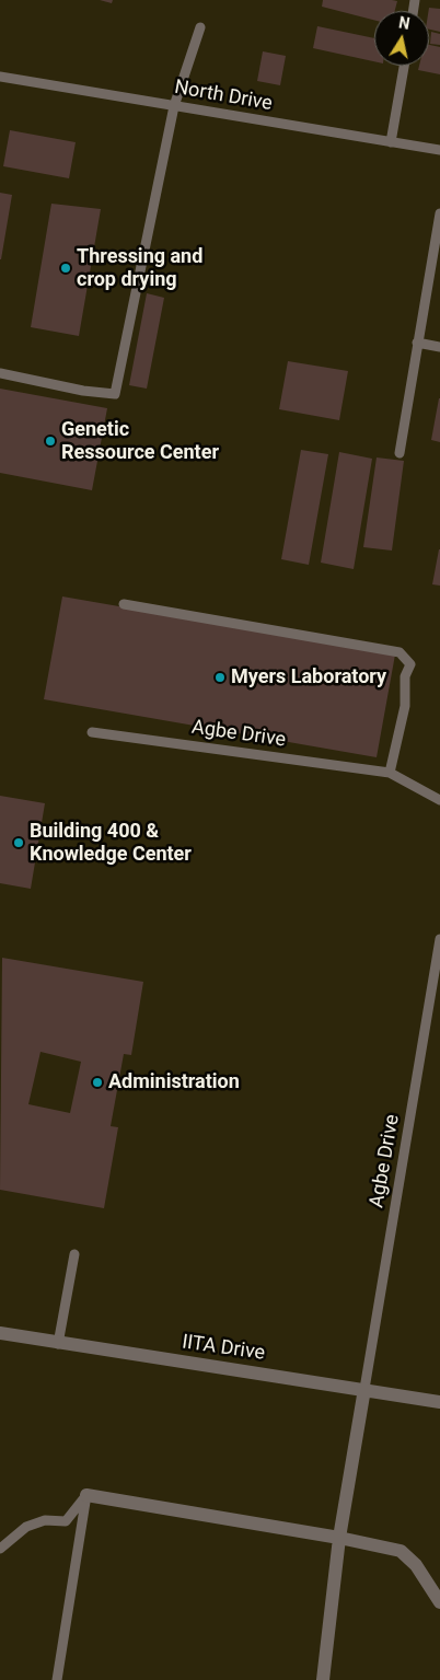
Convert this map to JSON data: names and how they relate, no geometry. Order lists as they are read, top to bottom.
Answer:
{
  "streets": {
    "street": ["IITA Drive"],
    "lane": ["North Drive", "Agbe Drive"]
  },
  "crossings": [
    ["Agbe Drive", "IITA Drive"]
  ],
  "places": [
    "Thressing and crop drying",
    "Genetic Ressource Center",
    "Myers Laboratory",
    "Building 400 & Knowledge Center",
    "Administration"
  ],
  "north": "top"
}
